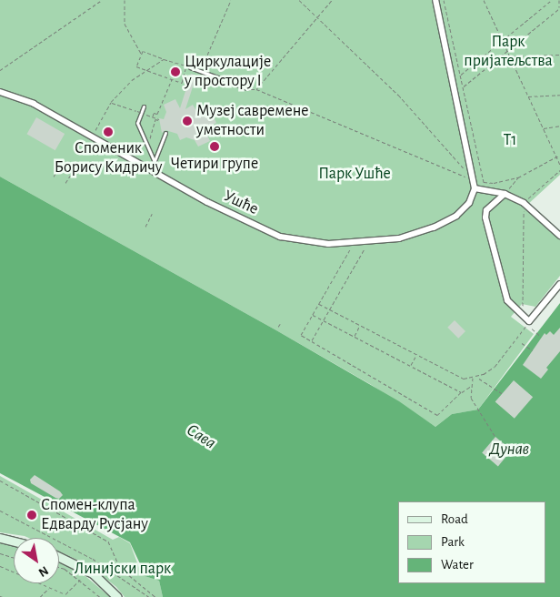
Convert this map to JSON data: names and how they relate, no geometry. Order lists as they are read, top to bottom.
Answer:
{
  "streets": {
    "street": ["Ушће"]
  },
  "water": ["Сава", "Дунав"],
  "parks": [
    "Парк пријатељства",
    "Т1",
    "Парк Ушће",
    "Линијски парк"
  ],
  "places": [
    "Циркулације у простору I",
    "Музеј савремене уметности",
    "Споменик Борису Кидричу",
    "Четири групе",
    "Спомен-клупа Едварду Русјану"
  ],
  "legend": ["Road", "Park", "Water"],
  "north": "bottom right"
}
